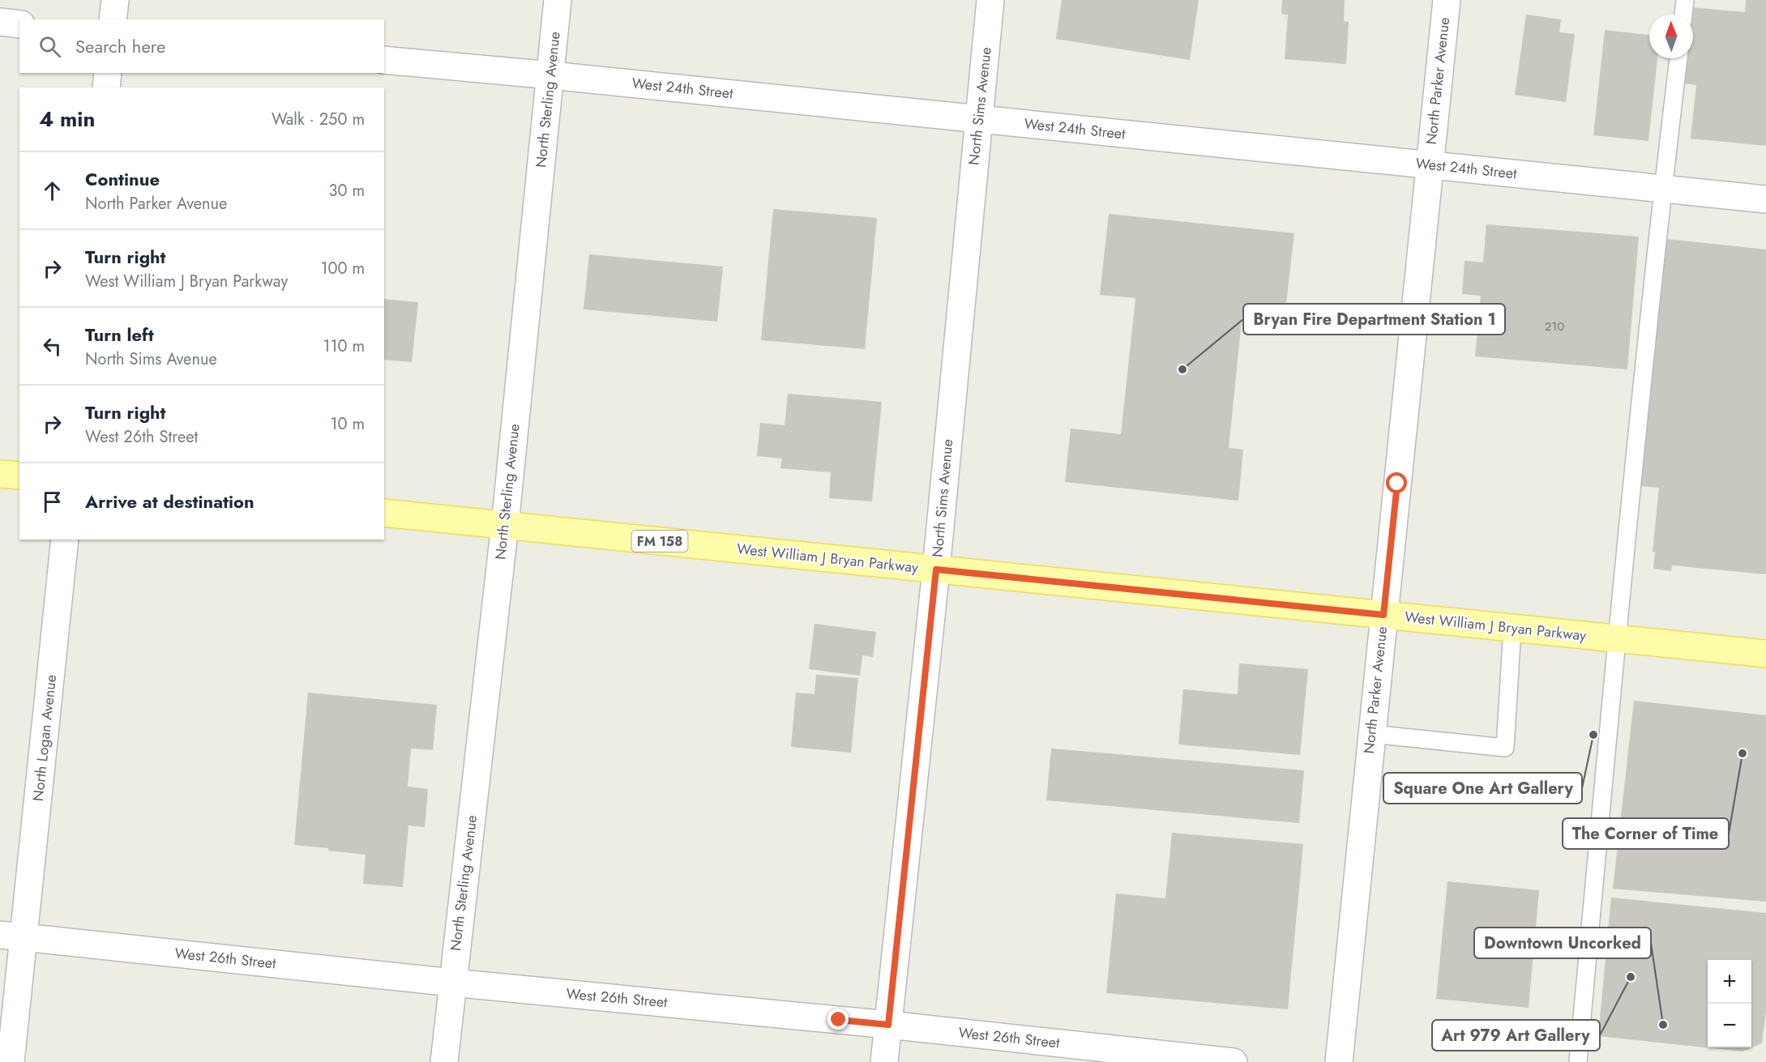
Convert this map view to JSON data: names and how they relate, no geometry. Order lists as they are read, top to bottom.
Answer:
{
  "streets": {
    "main road": ["FM 158", "West William J Bryan Parkway"],
    "street": [
      "North Parker Avenue",
      "West 24th Street",
      "North Sterling Avenue",
      "North Sims Avenue",
      "North Logan Avenue",
      "West 26th Street"
    ]
  },
  "crossings": [
    ["North Parker Avenue", "West 24th Street"],
    ["North Parker Avenue", "West William J Bryan Parkway"],
    ["West 24th Street", "North Sterling Avenue"],
    ["West 24th Street", "North Sims Avenue"],
    ["North Sterling Avenue", "West William J Bryan Parkway"],
    ["North Sterling Avenue", "West 26th Street"],
    ["North Sims Avenue", "West William J Bryan Parkway"],
    ["North Sims Avenue", "West 26th Street"],
    ["North Logan Avenue", "West 26th Street"]
  ],
  "places": [
    "Bryan Fire Department Station 1",
    "Square One Art Gallery",
    "The Corner of Time",
    "Art 979 Art Gallery",
    "Downtown Uncorked"
  ],
  "house_numbers": ["210"],
  "north": "top",
  "page": {
    "search": "Search here",
    "heading": ["4 min", "Walk · 250 m"],
    "list": [
      ["Continue", "North Parker Avenue", "30 m"],
      ["Turn right", "West William J Bryan Parkway", "100 m"],
      ["Turn left", "North Sims Avenue", "110 m"],
      ["Turn right", "West 26th Street", "10 m"],
      "Arrive at destination"
    ],
    "map_buttons": ["+", "−"]
  }
}
